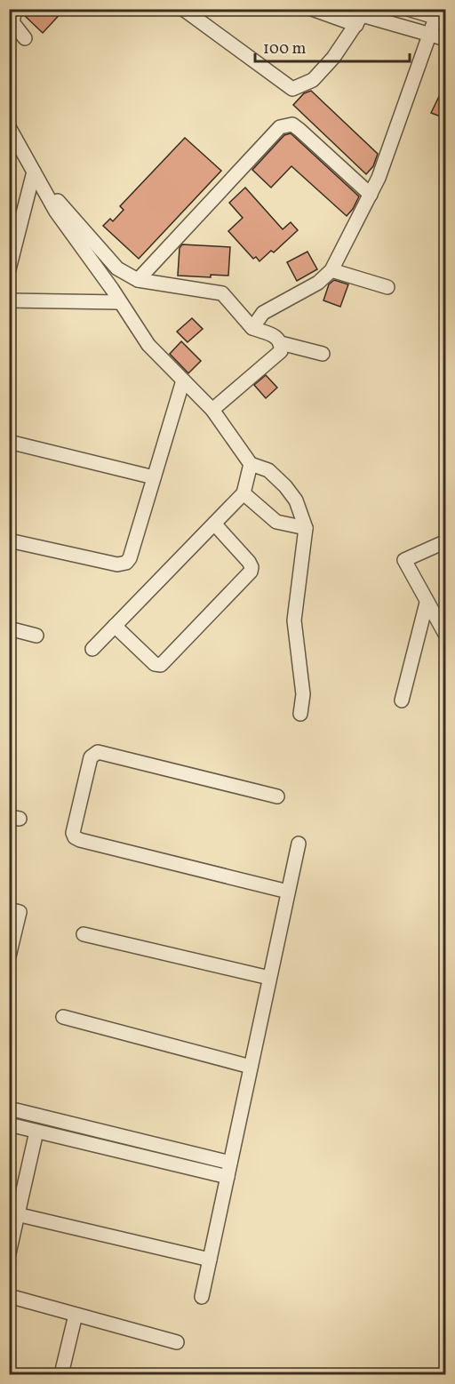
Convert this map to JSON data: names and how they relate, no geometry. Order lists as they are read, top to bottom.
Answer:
{
  "scale_bar": "100 m"
}
